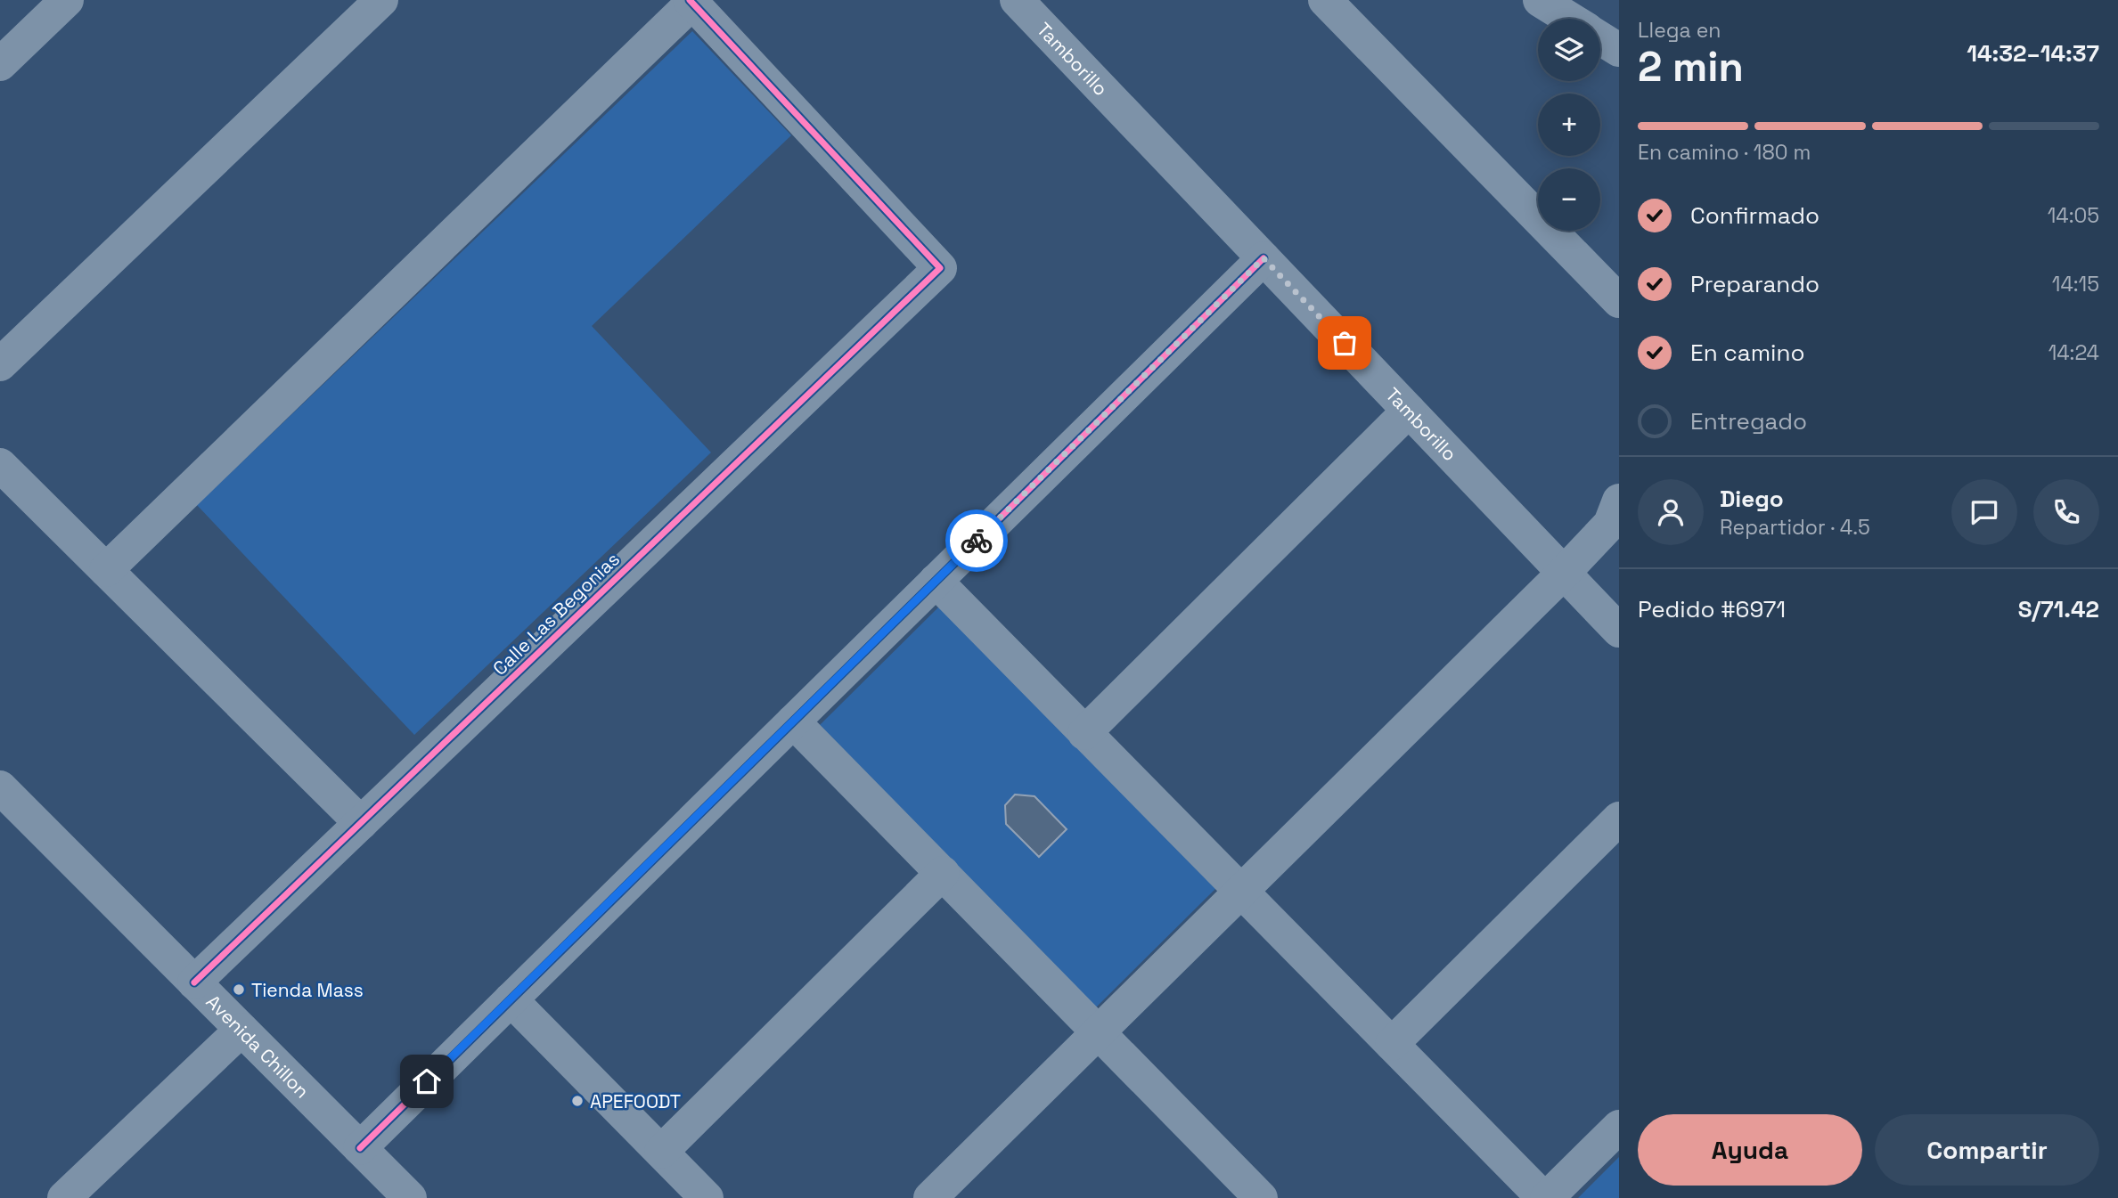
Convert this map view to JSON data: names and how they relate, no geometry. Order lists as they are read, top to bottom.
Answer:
{
  "streets": {
    "street": ["Tamborillo", "Calle Las Begonias", "Avenida Chillon"]
  },
  "crossings": [
    ["Calle Las Begonias", "Avenida Chillon"]
  ],
  "places": ["Tienda Mass", "APEFOODT"],
  "page": {
    "heading": ["2 min", "Llega en", "14:32–14:37"],
    "panel": [
      "Diego",
      "Repartidor · 4.5",
      "Pedido #6971",
      "S/71.42"
    ],
    "map_buttons": ["+", "−"],
    "bar": "En camino · 180 m",
    "list": [
      ["Confirmado", "14:05"],
      ["Preparando", "14:15"],
      ["En camino", "14:24"],
      "Entregado"
    ],
    "buttons": ["Ayuda", "Compartir"]
  }
}
